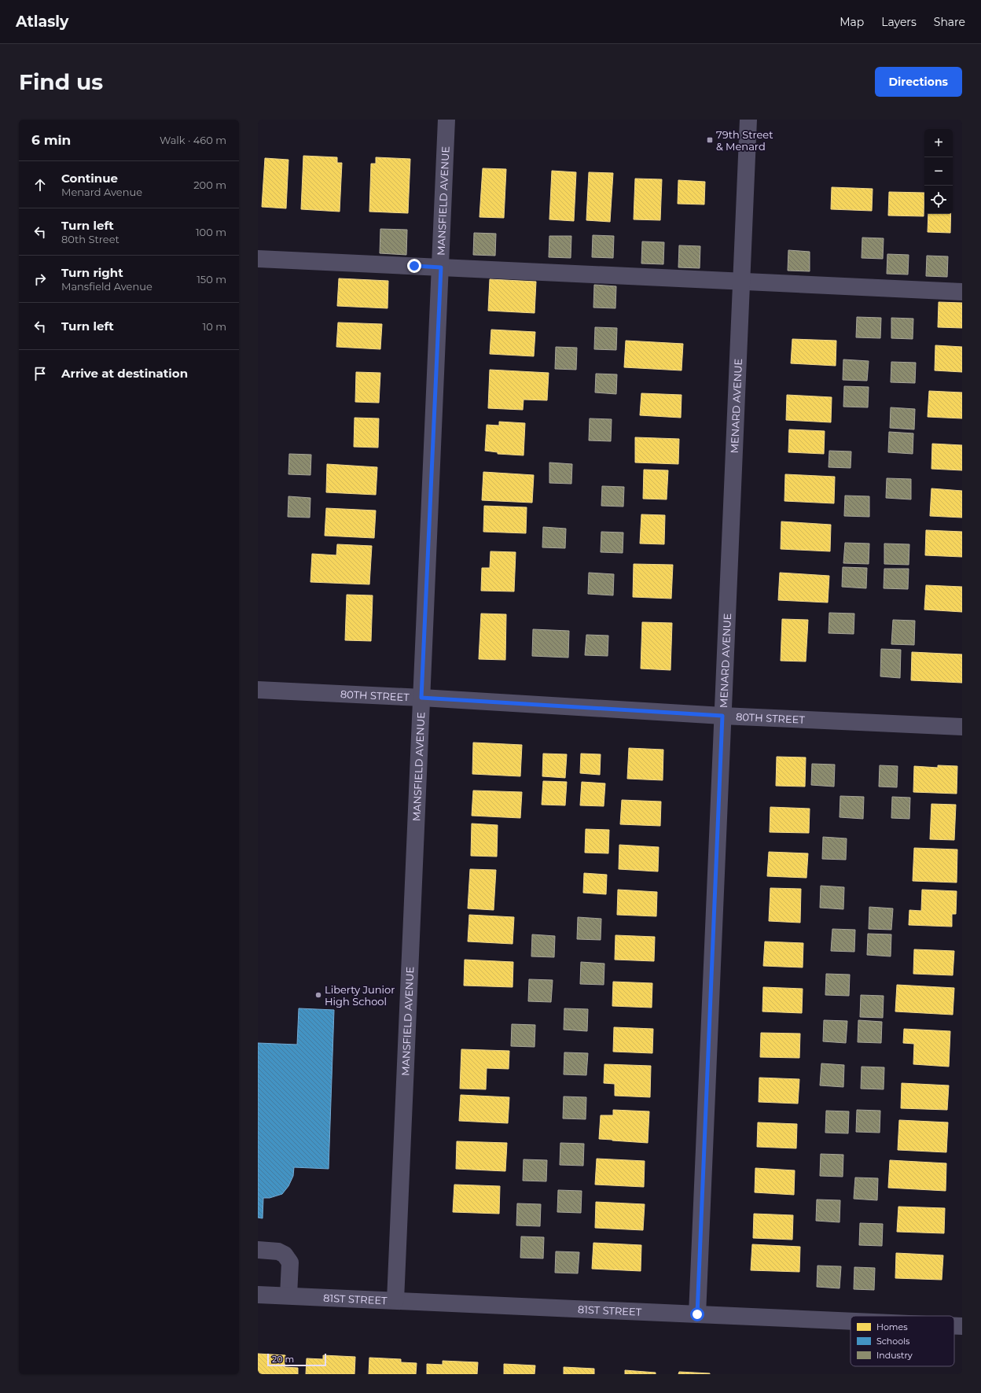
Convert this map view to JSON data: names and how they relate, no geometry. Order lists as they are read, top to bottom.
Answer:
{
  "streets": {
    "street": [
      "MANSFIELD AVENUE",
      "MENARD AVENUE",
      "80TH STREET",
      "81ST STREET"
    ]
  },
  "crossings": [
    ["MANSFIELD AVENUE", "80TH STREET"],
    ["MANSFIELD AVENUE", "81ST STREET"],
    ["MENARD AVENUE", "80TH STREET"],
    ["MENARD AVENUE", "81ST STREET"]
  ],
  "places": {
    "transit": ["79th Street & Menard"],
    "other": ["Liberty Junior High School"]
  },
  "legend": ["Homes", "Schools", "Industry"],
  "scale_bar": "20 m",
  "page": {
    "header": "Atlasly",
    "nav": ["Map", "Layers", "Share"],
    "buttons": "Directions",
    "title": "Find us",
    "heading": ["6 min", "Walk · 460 m"],
    "map_buttons": ["+", "−"],
    "list": [
      ["Continue", "Menard Avenue", "200 m"],
      ["Turn left", "80th Street", "100 m"],
      ["Turn right", "Mansfield Avenue", "150 m"],
      ["Turn left", "10 m"],
      "Arrive at destination"
    ],
    "scale": "20 m"
  }
}
